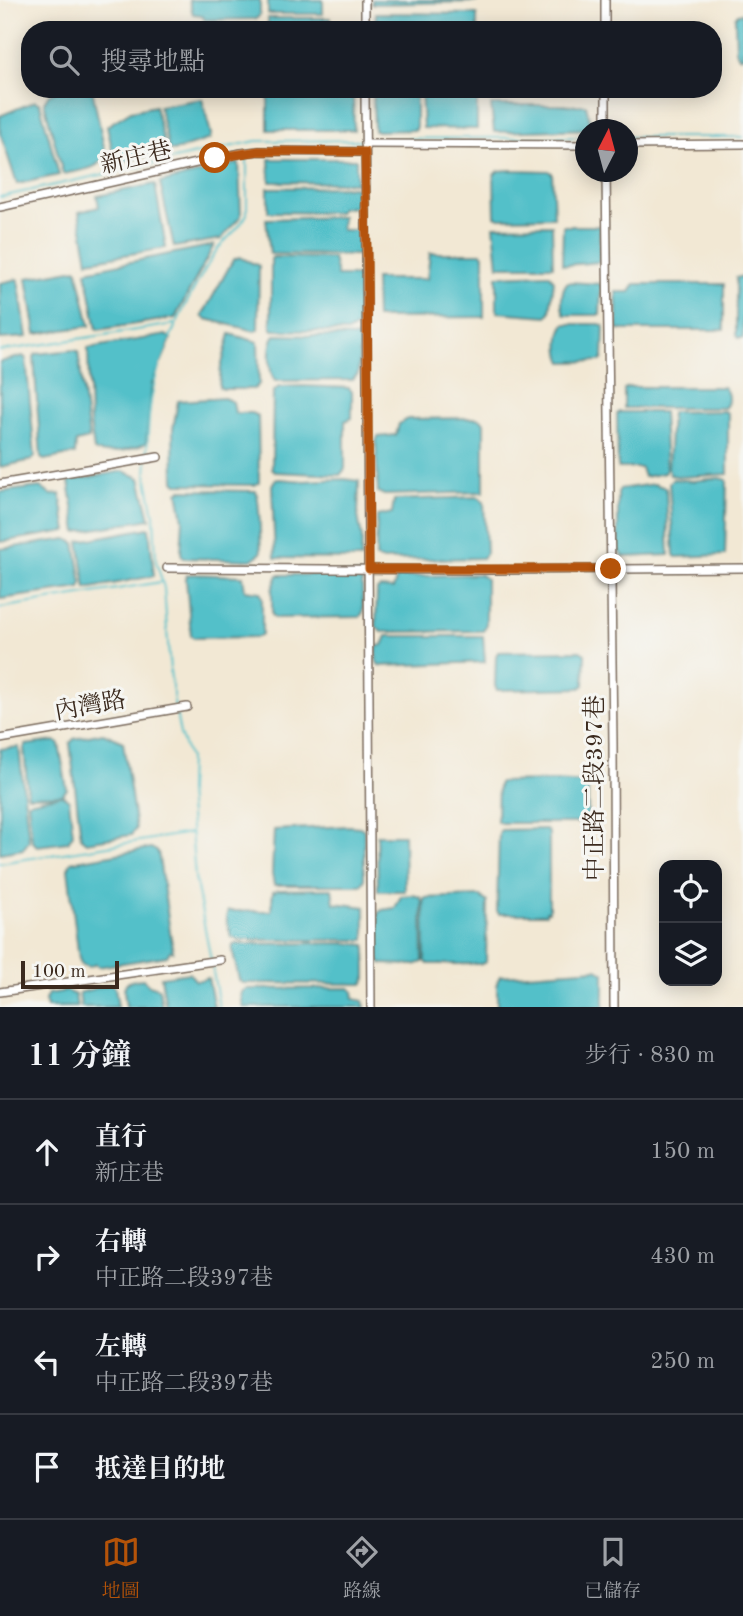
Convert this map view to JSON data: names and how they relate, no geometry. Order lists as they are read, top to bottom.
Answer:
{
  "streets": {
    "street": ["新庄巷", "內灣路", "中正路二段397巷"]
  },
  "scale_bar": "100 m",
  "north": "top",
  "page": {
    "search": "搜尋地點",
    "scale": "100 m",
    "heading": ["11 分鐘", "步行 · 830 m"],
    "list": [
      ["直行", "新庄巷", "150 m"],
      ["右轉", "中正路二段397巷", "430 m"],
      ["左轉", "中正路二段397巷", "250 m"],
      "抵達目的地"
    ],
    "nav": ["地圖", "路線", "已儲存"]
  }
}
